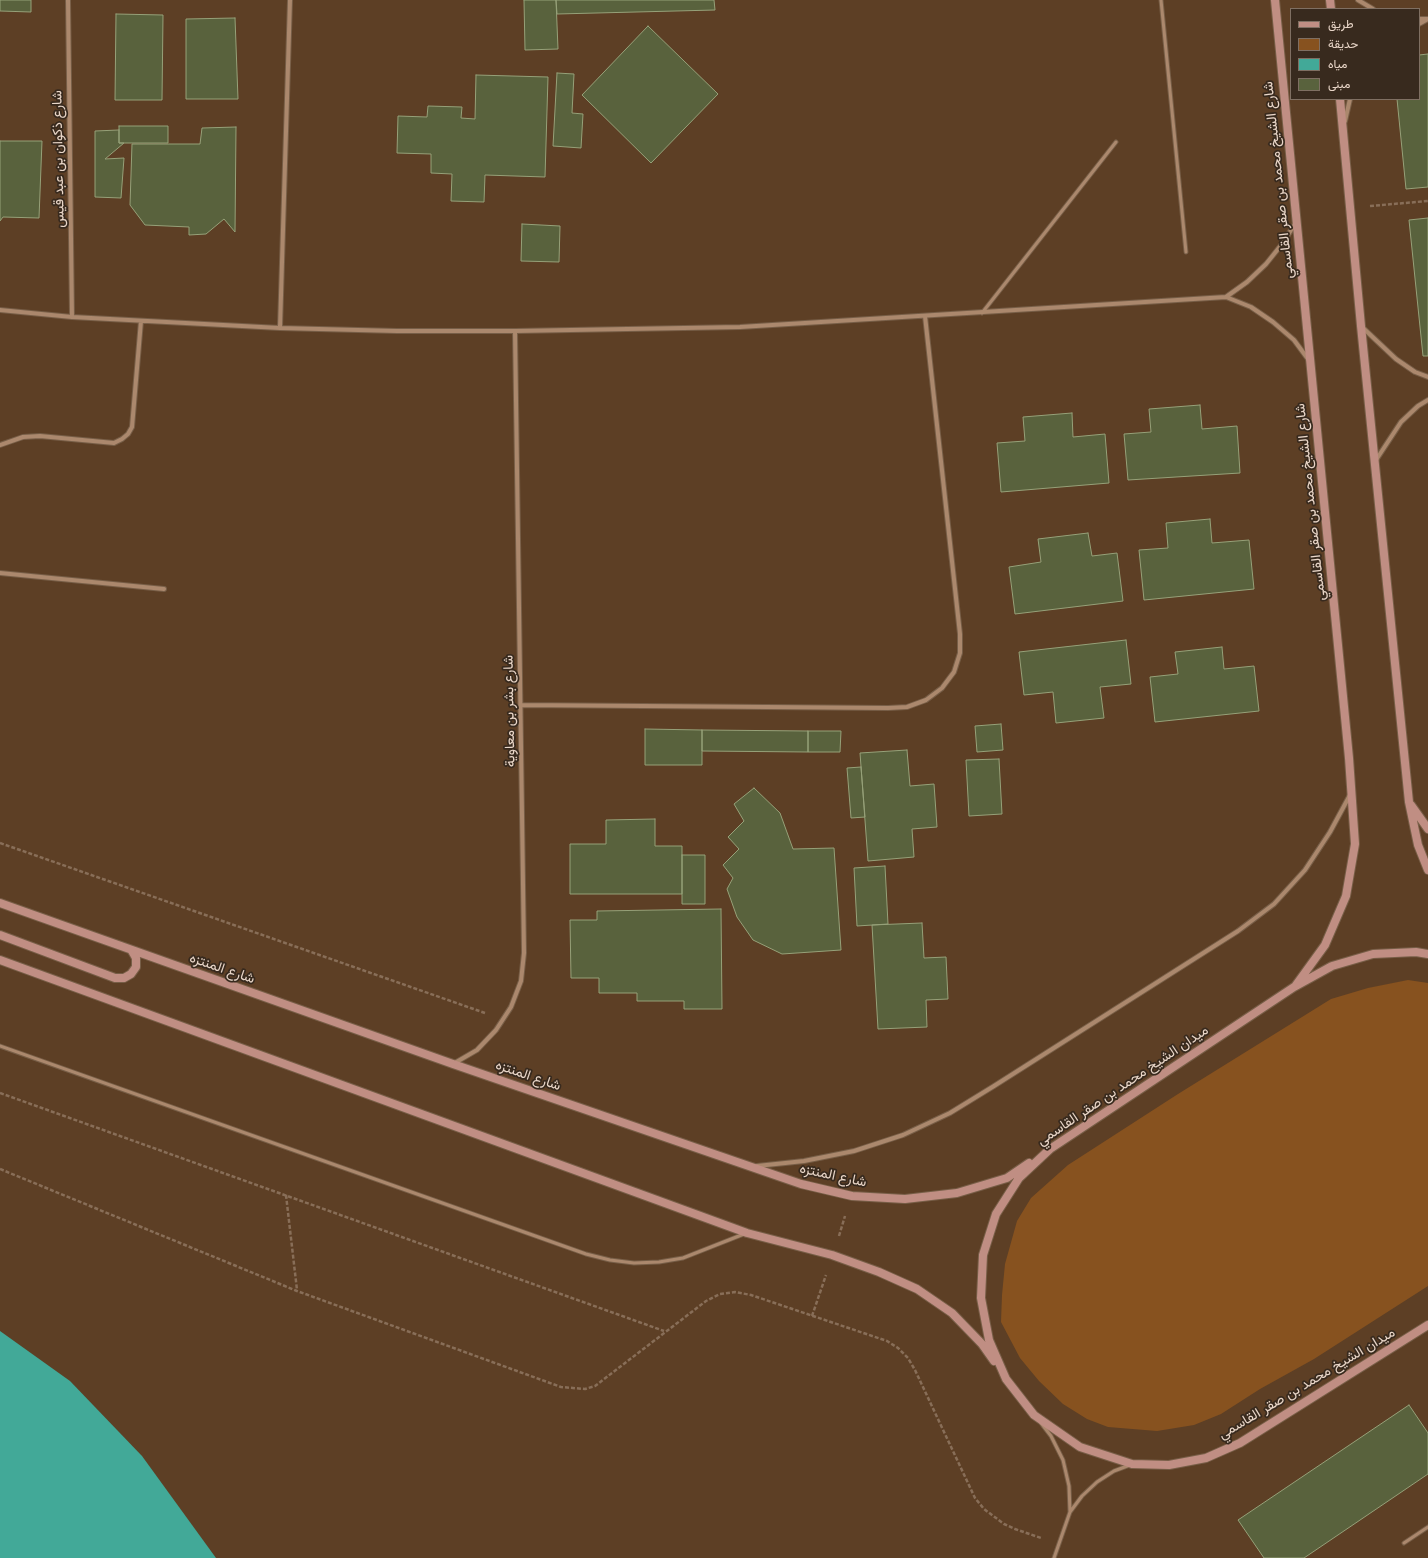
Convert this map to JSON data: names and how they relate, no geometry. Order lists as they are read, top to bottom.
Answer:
{
  "streets": {
    "main road": ["شارع الشيخ محمد بن صقر القاسمي", "شارع المنتزه", "ميدان الشيخ محمد بن صقر القاسمي"],
    "street": ["شارع ذكوان بن عبد قيس", "شارع بشر بن معاوية"]
  },
  "crossings": [
    ["شارع الشيخ محمد بن صقر القاسمي", "ميدان الشيخ محمد بن صقر القاسمي"],
    ["شارع بشر بن معاوية", "شارع المنتزه"],
    ["شارع المنتزه", "ميدان الشيخ محمد بن صقر القاسمي"]
  ],
  "legend": [
    "طريق",
    "حديقة",
    "مياه",
    "مبنى"
  ]
}
